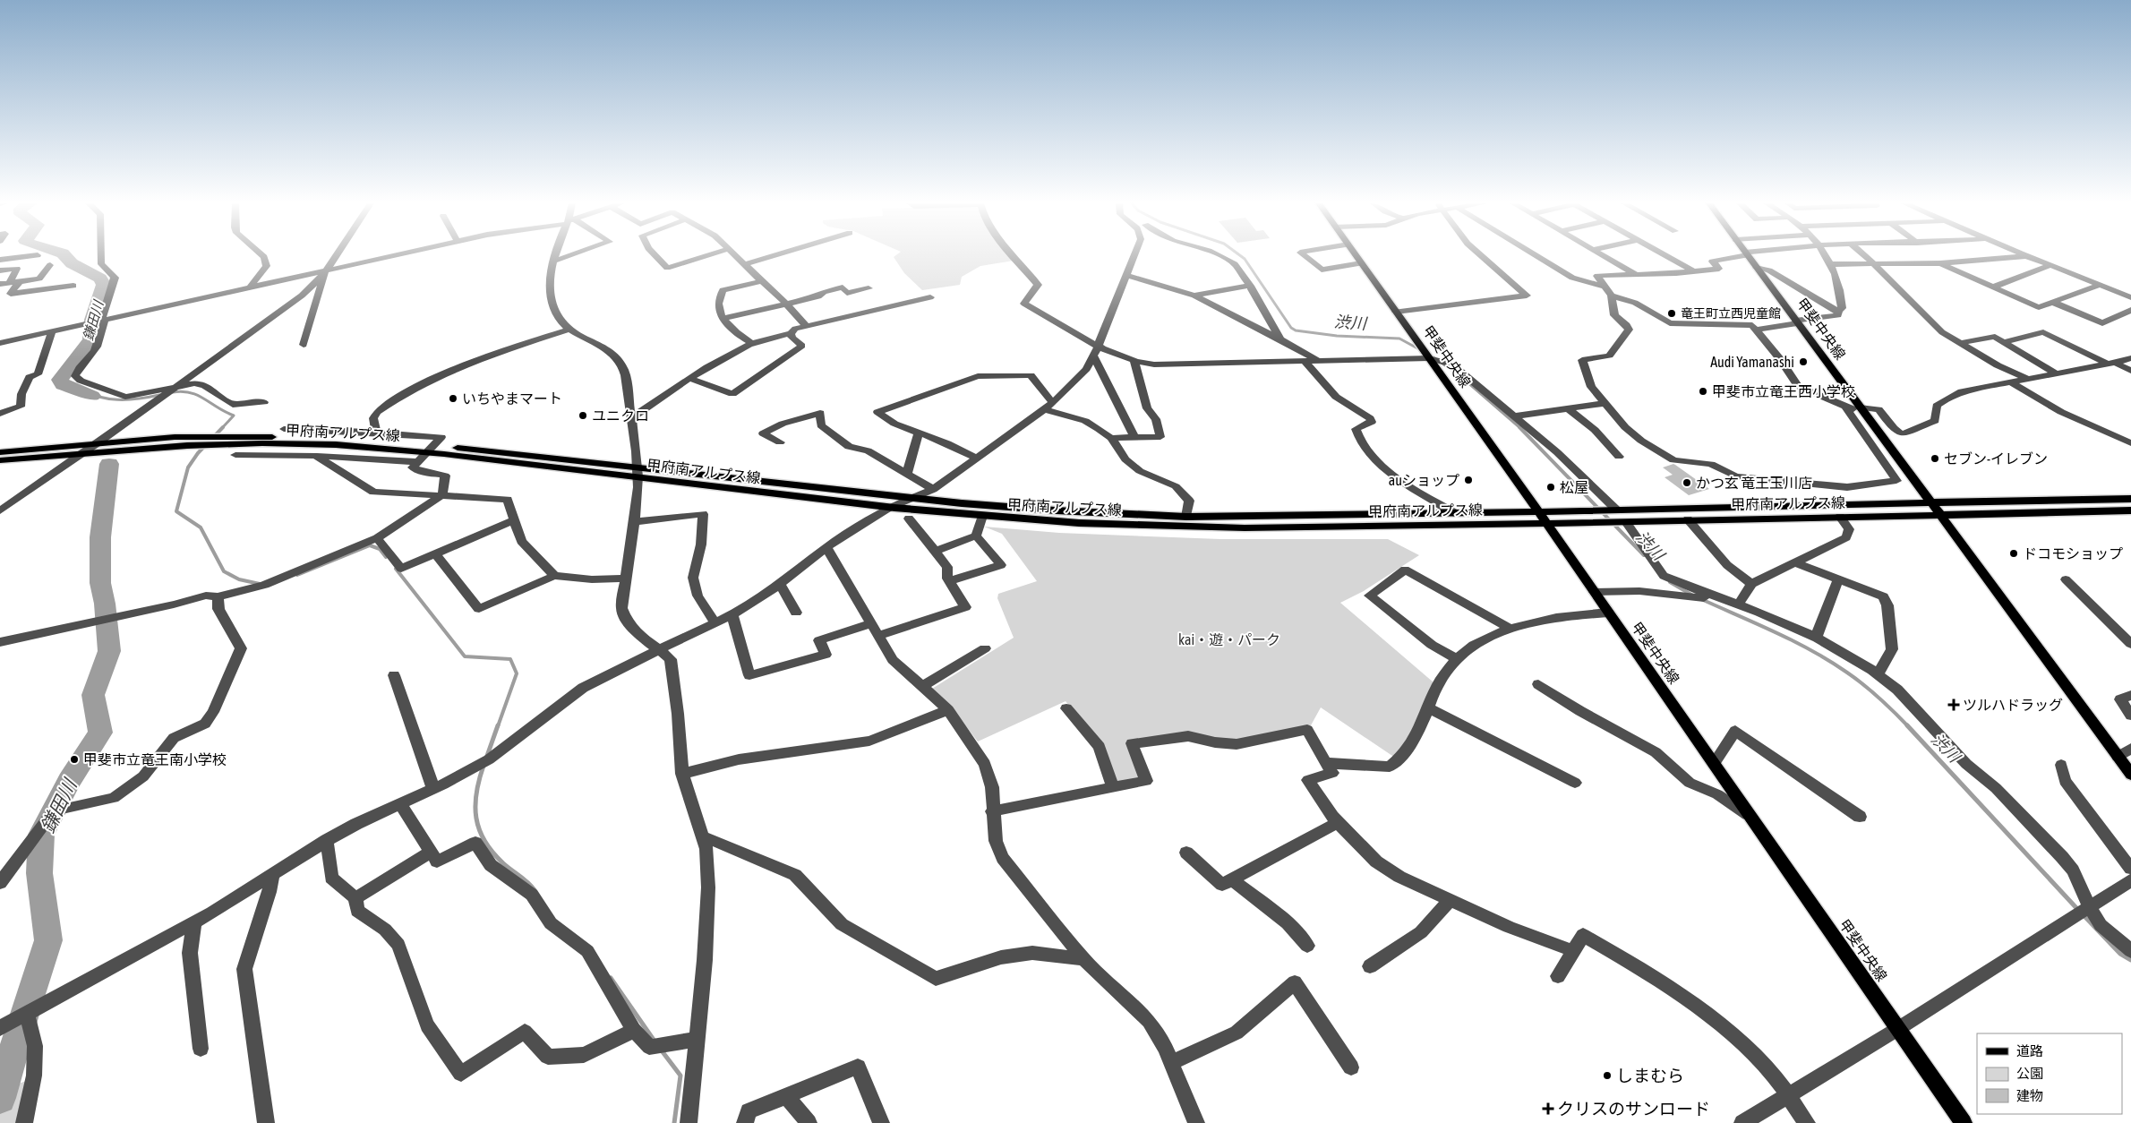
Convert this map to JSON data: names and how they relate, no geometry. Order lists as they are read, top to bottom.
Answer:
{
  "streets": {
    "main road": ["甲斐中央線", "甲府南アルプス線"]
  },
  "crossings": [
    ["甲斐中央線", "甲府南アルプス線"]
  ],
  "water": ["鎌田川", "渋川"],
  "parks": ["kai・遊・パーク"],
  "places": {
    "other": [
      "竜王町立西児童館",
      "Audi Yamanashi",
      "甲斐市立竜王西小学校",
      "いちやまマート",
      "ユニクロ",
      "セブン-イレブン",
      "auショップ",
      "かつ玄 竜王玉川店",
      "松屋",
      "ドコモショップ",
      "甲斐市立竜王南小学校",
      "しまむら"
    ],
    "health": ["ツルハドラッグ", "クリスのサンロード"]
  },
  "legend": ["道路", "公園", "建物"]
}
